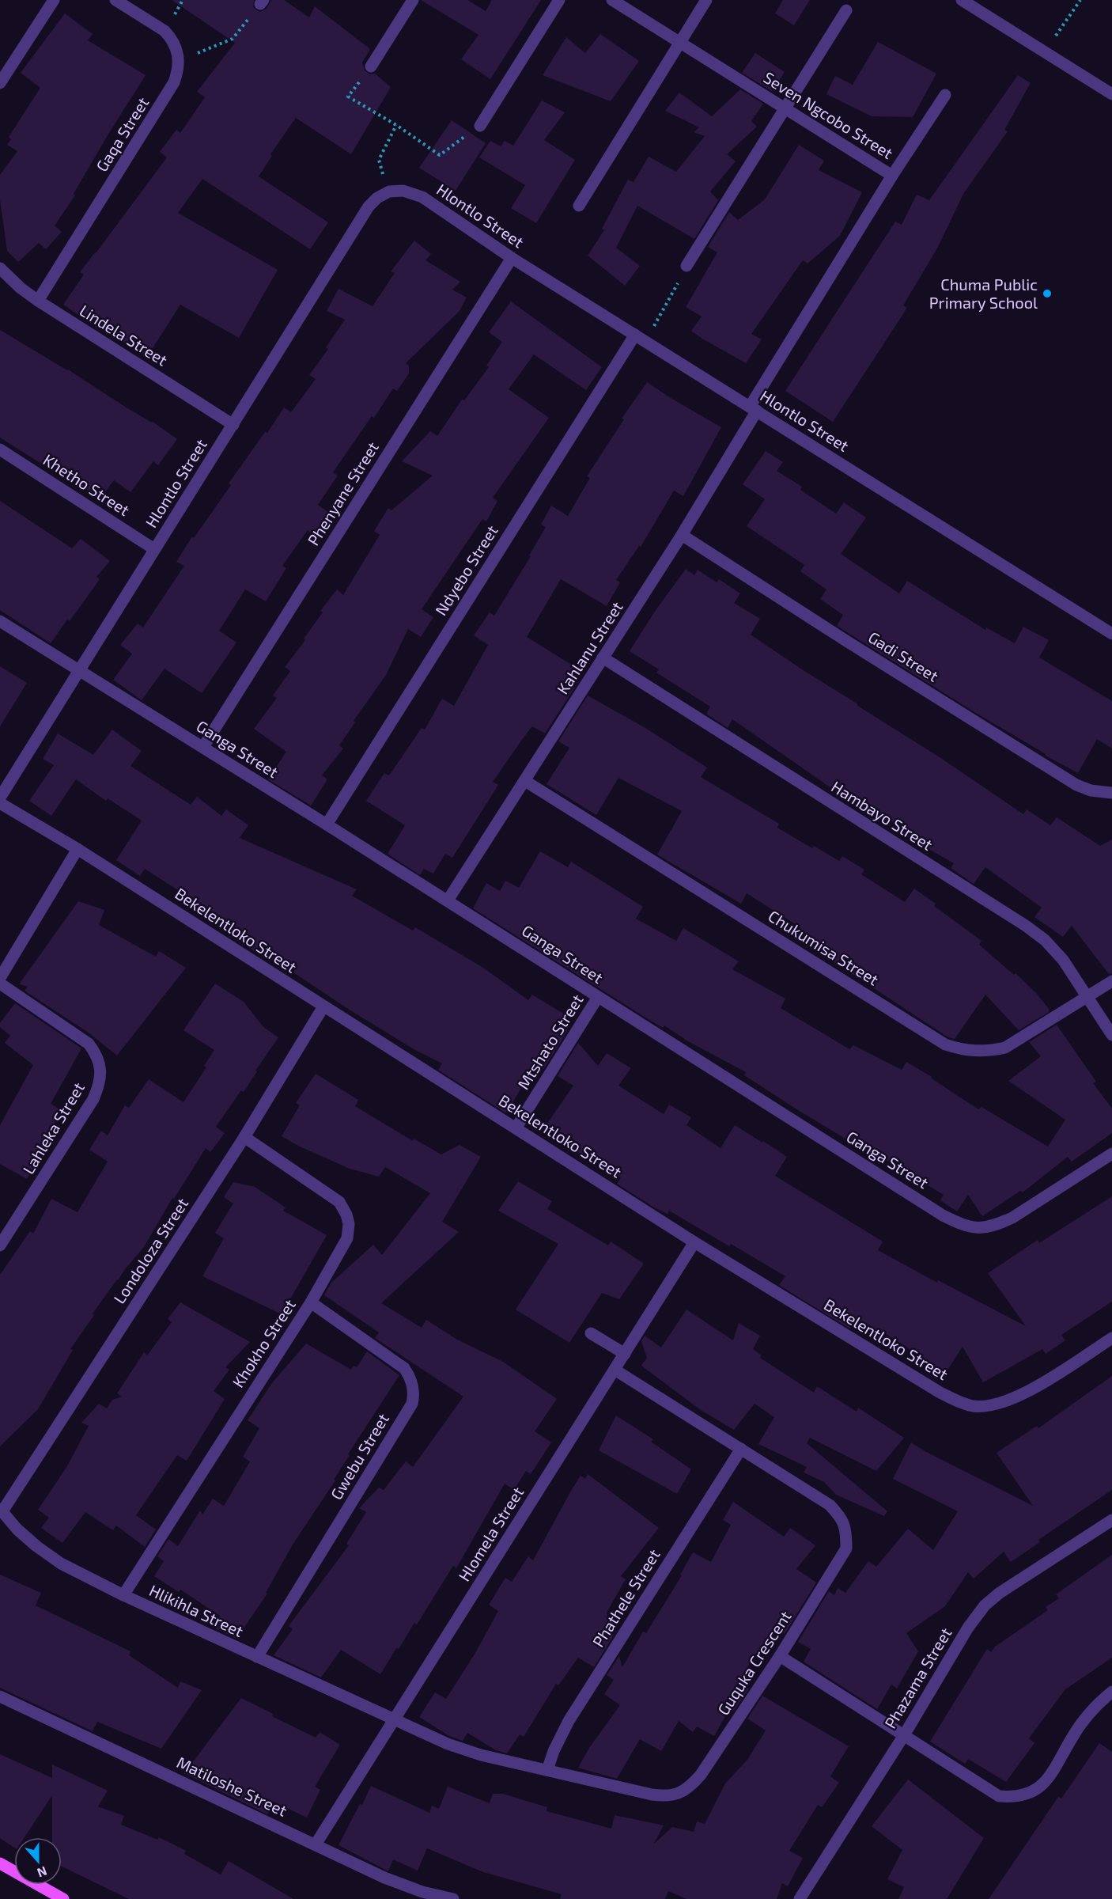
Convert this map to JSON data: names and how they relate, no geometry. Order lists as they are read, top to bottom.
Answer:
{
  "streets": {
    "street": [
      "Seven Ngcobo Street",
      "Gaqa Street",
      "Hlontlo Street",
      "Lindela Street",
      "Khetho Street",
      "Phenyane Street",
      "Ndyebo Street",
      "Kahlanu Street",
      "Gadi Street",
      "Ganga Street",
      "Hambayo Street",
      "Bekelentloko Street",
      "Chukumisa Street",
      "Mtshato Street",
      "Lahleka Street",
      "Londoloza Street",
      "Khokho Street",
      "Gwebu Street",
      "Hlomela Street",
      "Phathele Street",
      "Hlikihla Street",
      "Guquka Crescent",
      "Phazama Street",
      "Matiloshe Street"
    ]
  },
  "crossings": [
    ["Seven Ngcobo Street", "Hlontlo Street"],
    ["Seven Ngcobo Street", "Kahlanu Street"],
    ["Gaqa Street", "Lindela Street"],
    ["Hlontlo Street", "Lindela Street"],
    ["Hlontlo Street", "Khetho Street"],
    ["Hlontlo Street", "Phenyane Street"],
    ["Hlontlo Street", "Ndyebo Street"],
    ["Hlontlo Street", "Kahlanu Street"],
    ["Hlontlo Street", "Ganga Street"],
    ["Phenyane Street", "Ganga Street"],
    ["Ndyebo Street", "Ganga Street"],
    ["Kahlanu Street", "Gadi Street"],
    ["Kahlanu Street", "Ganga Street"],
    ["Kahlanu Street", "Hambayo Street"],
    ["Kahlanu Street", "Chukumisa Street"],
    ["Ganga Street", "Mtshato Street"],
    ["Hambayo Street", "Chukumisa Street"],
    ["Bekelentloko Street", "Mtshato Street"],
    ["Bekelentloko Street", "Londoloza Street"],
    ["Bekelentloko Street", "Hlomela Street"],
    ["Londoloza Street", "Khokho Street"],
    ["Londoloza Street", "Hlikihla Street"],
    ["Khokho Street", "Gwebu Street"],
    ["Khokho Street", "Hlikihla Street"],
    ["Gwebu Street", "Hlikihla Street"],
    ["Hlomela Street", "Hlikihla Street"],
    ["Hlomela Street", "Guquka Crescent"],
    ["Hlomela Street", "Matiloshe Street"],
    ["Phathele Street", "Guquka Crescent"],
    ["Hlikihla Street", "Guquka Crescent"]
  ],
  "places": ["Chuma Public Primary School"],
  "north": "bottom"
}
